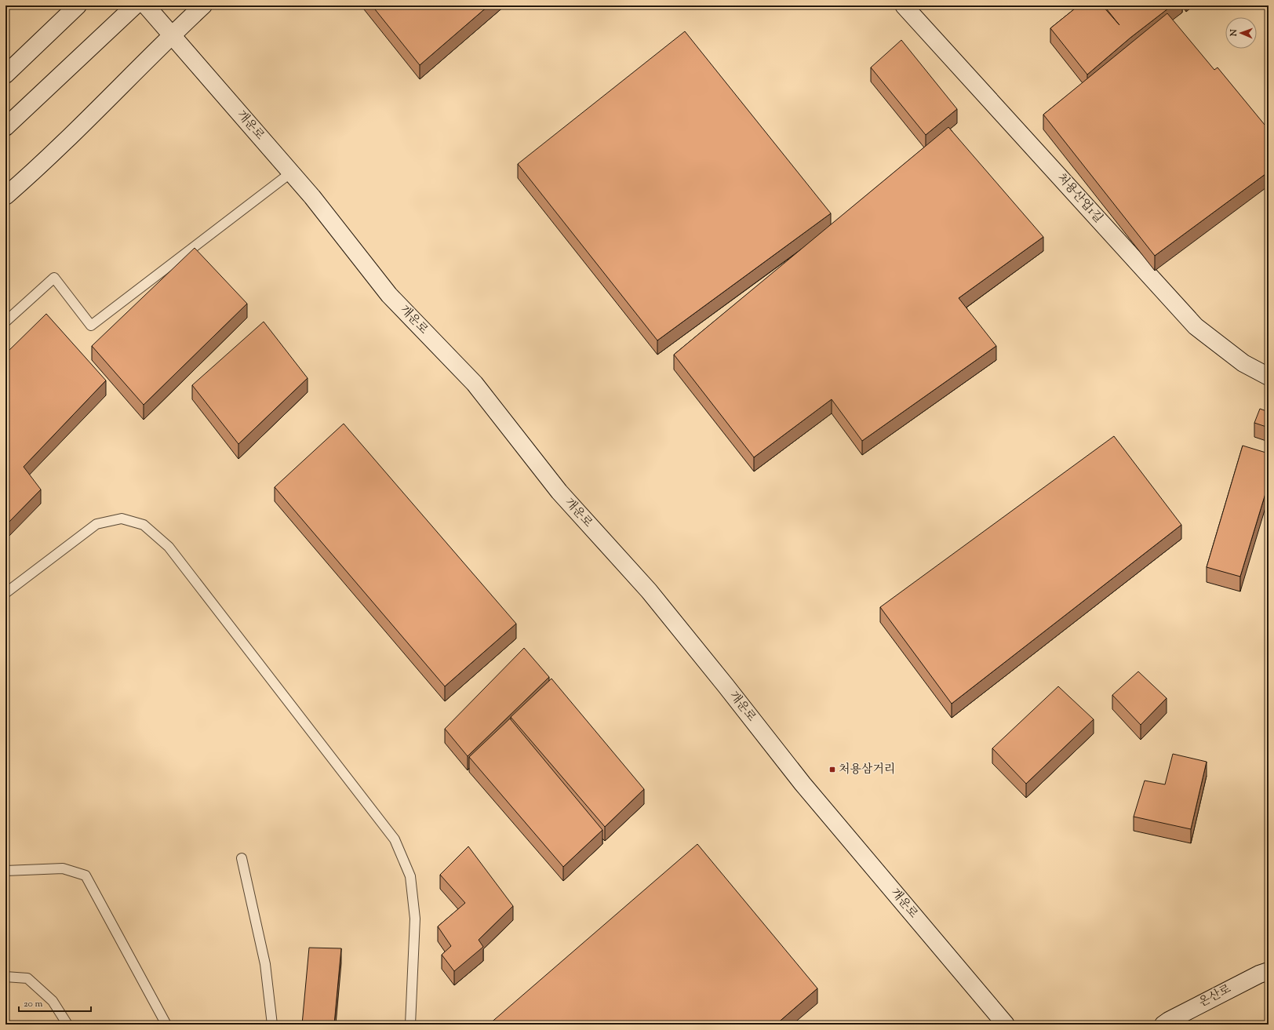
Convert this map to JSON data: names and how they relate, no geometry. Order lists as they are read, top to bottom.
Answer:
{
  "streets": {
    "main road": ["개운로", "처용산업1길", "온산로"]
  },
  "places": {
    "transit": ["처용삼거리"]
  },
  "scale_bar": "20 m",
  "north": "left"
}
